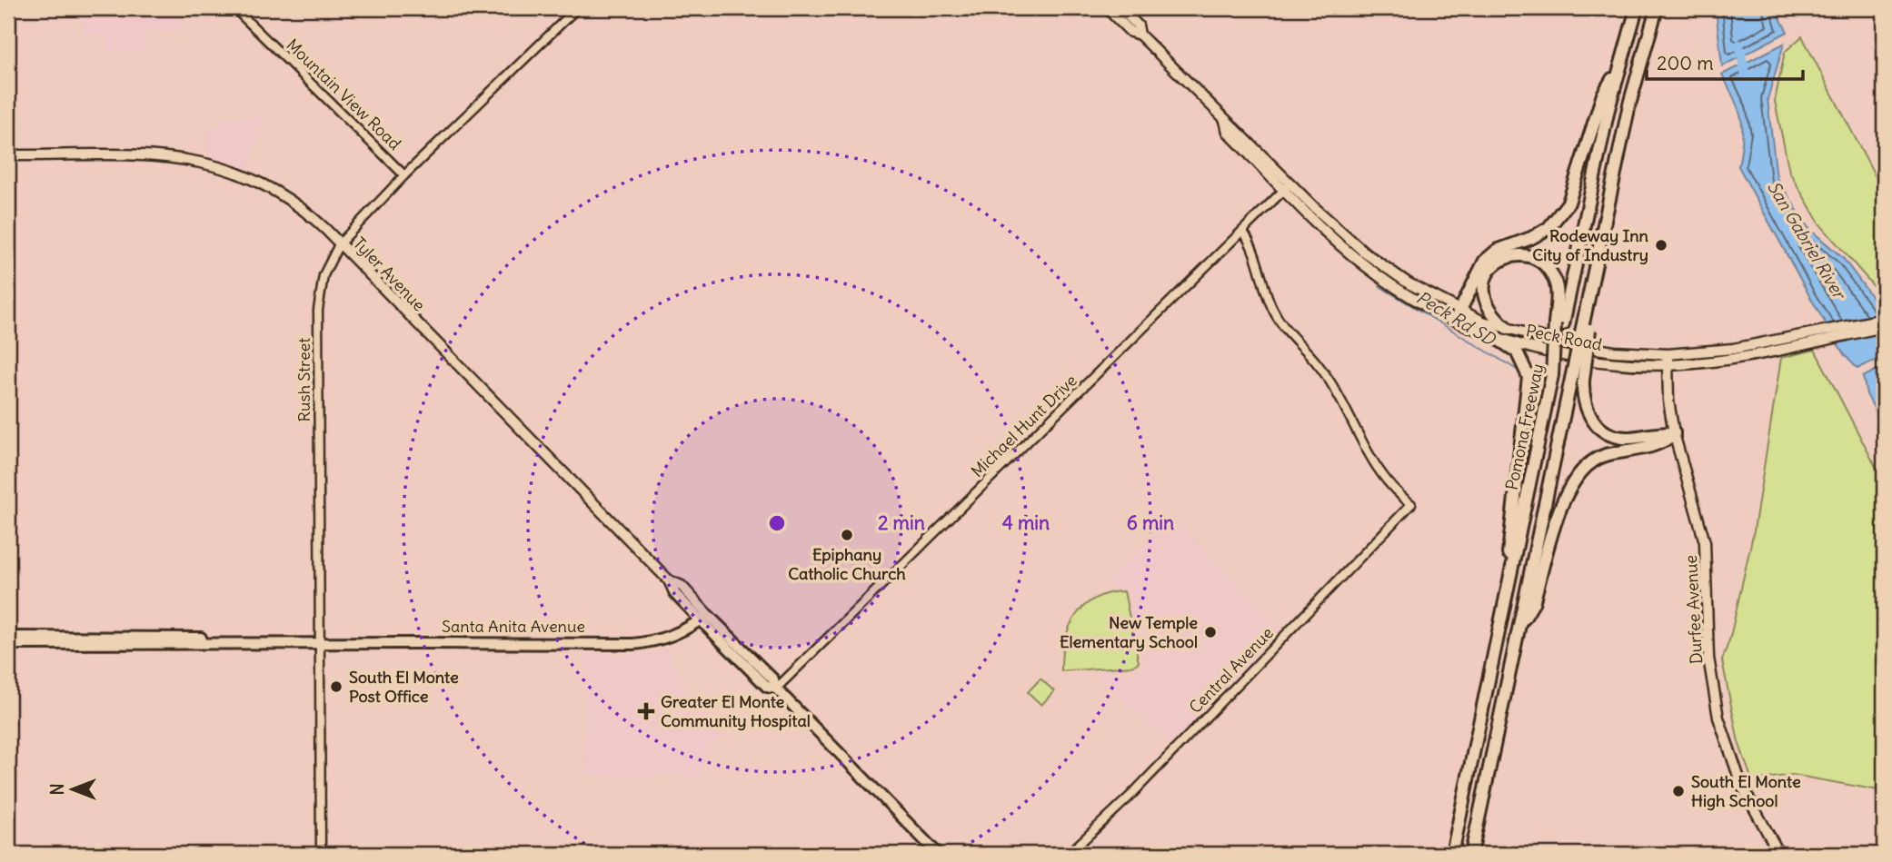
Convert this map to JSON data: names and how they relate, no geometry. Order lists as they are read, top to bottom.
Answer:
{
  "streets": {
    "highway": ["Pomona Freeway"],
    "main road": [
      "Tyler Avenue",
      "Peck Road",
      "Durfee Avenue",
      "Santa Anita Avenue"
    ],
    "street": [
      "Mountain View Road",
      "Rush Street",
      "Michael Hunt Drive",
      "Central Avenue"
    ]
  },
  "crossings": [
    ["Mountain View Road", "Rush Street"],
    ["Tyler Avenue", "Rush Street"],
    ["Tyler Avenue", "Santa Anita Avenue"],
    ["Peck Road", "Michael Hunt Drive"],
    ["Peck Road", "Durfee Avenue"],
    ["Rush Street", "Santa Anita Avenue"],
    ["Michael Hunt Drive", "Central Avenue"]
  ],
  "water": ["San Gabriel River", "Peck Rd SD"],
  "places": {
    "other": [
      "Rodeway Inn City of Industry",
      "Epiphany Catholic Church",
      "New Temple Elementary School",
      "South El Monte Post Office",
      "South El Monte High School"
    ],
    "health": ["Greater El Monte Community Hospital"]
  },
  "scale_bar": "200 m",
  "north": "left",
  "rings": ["2 min", "4 min", "6 min"]
}
